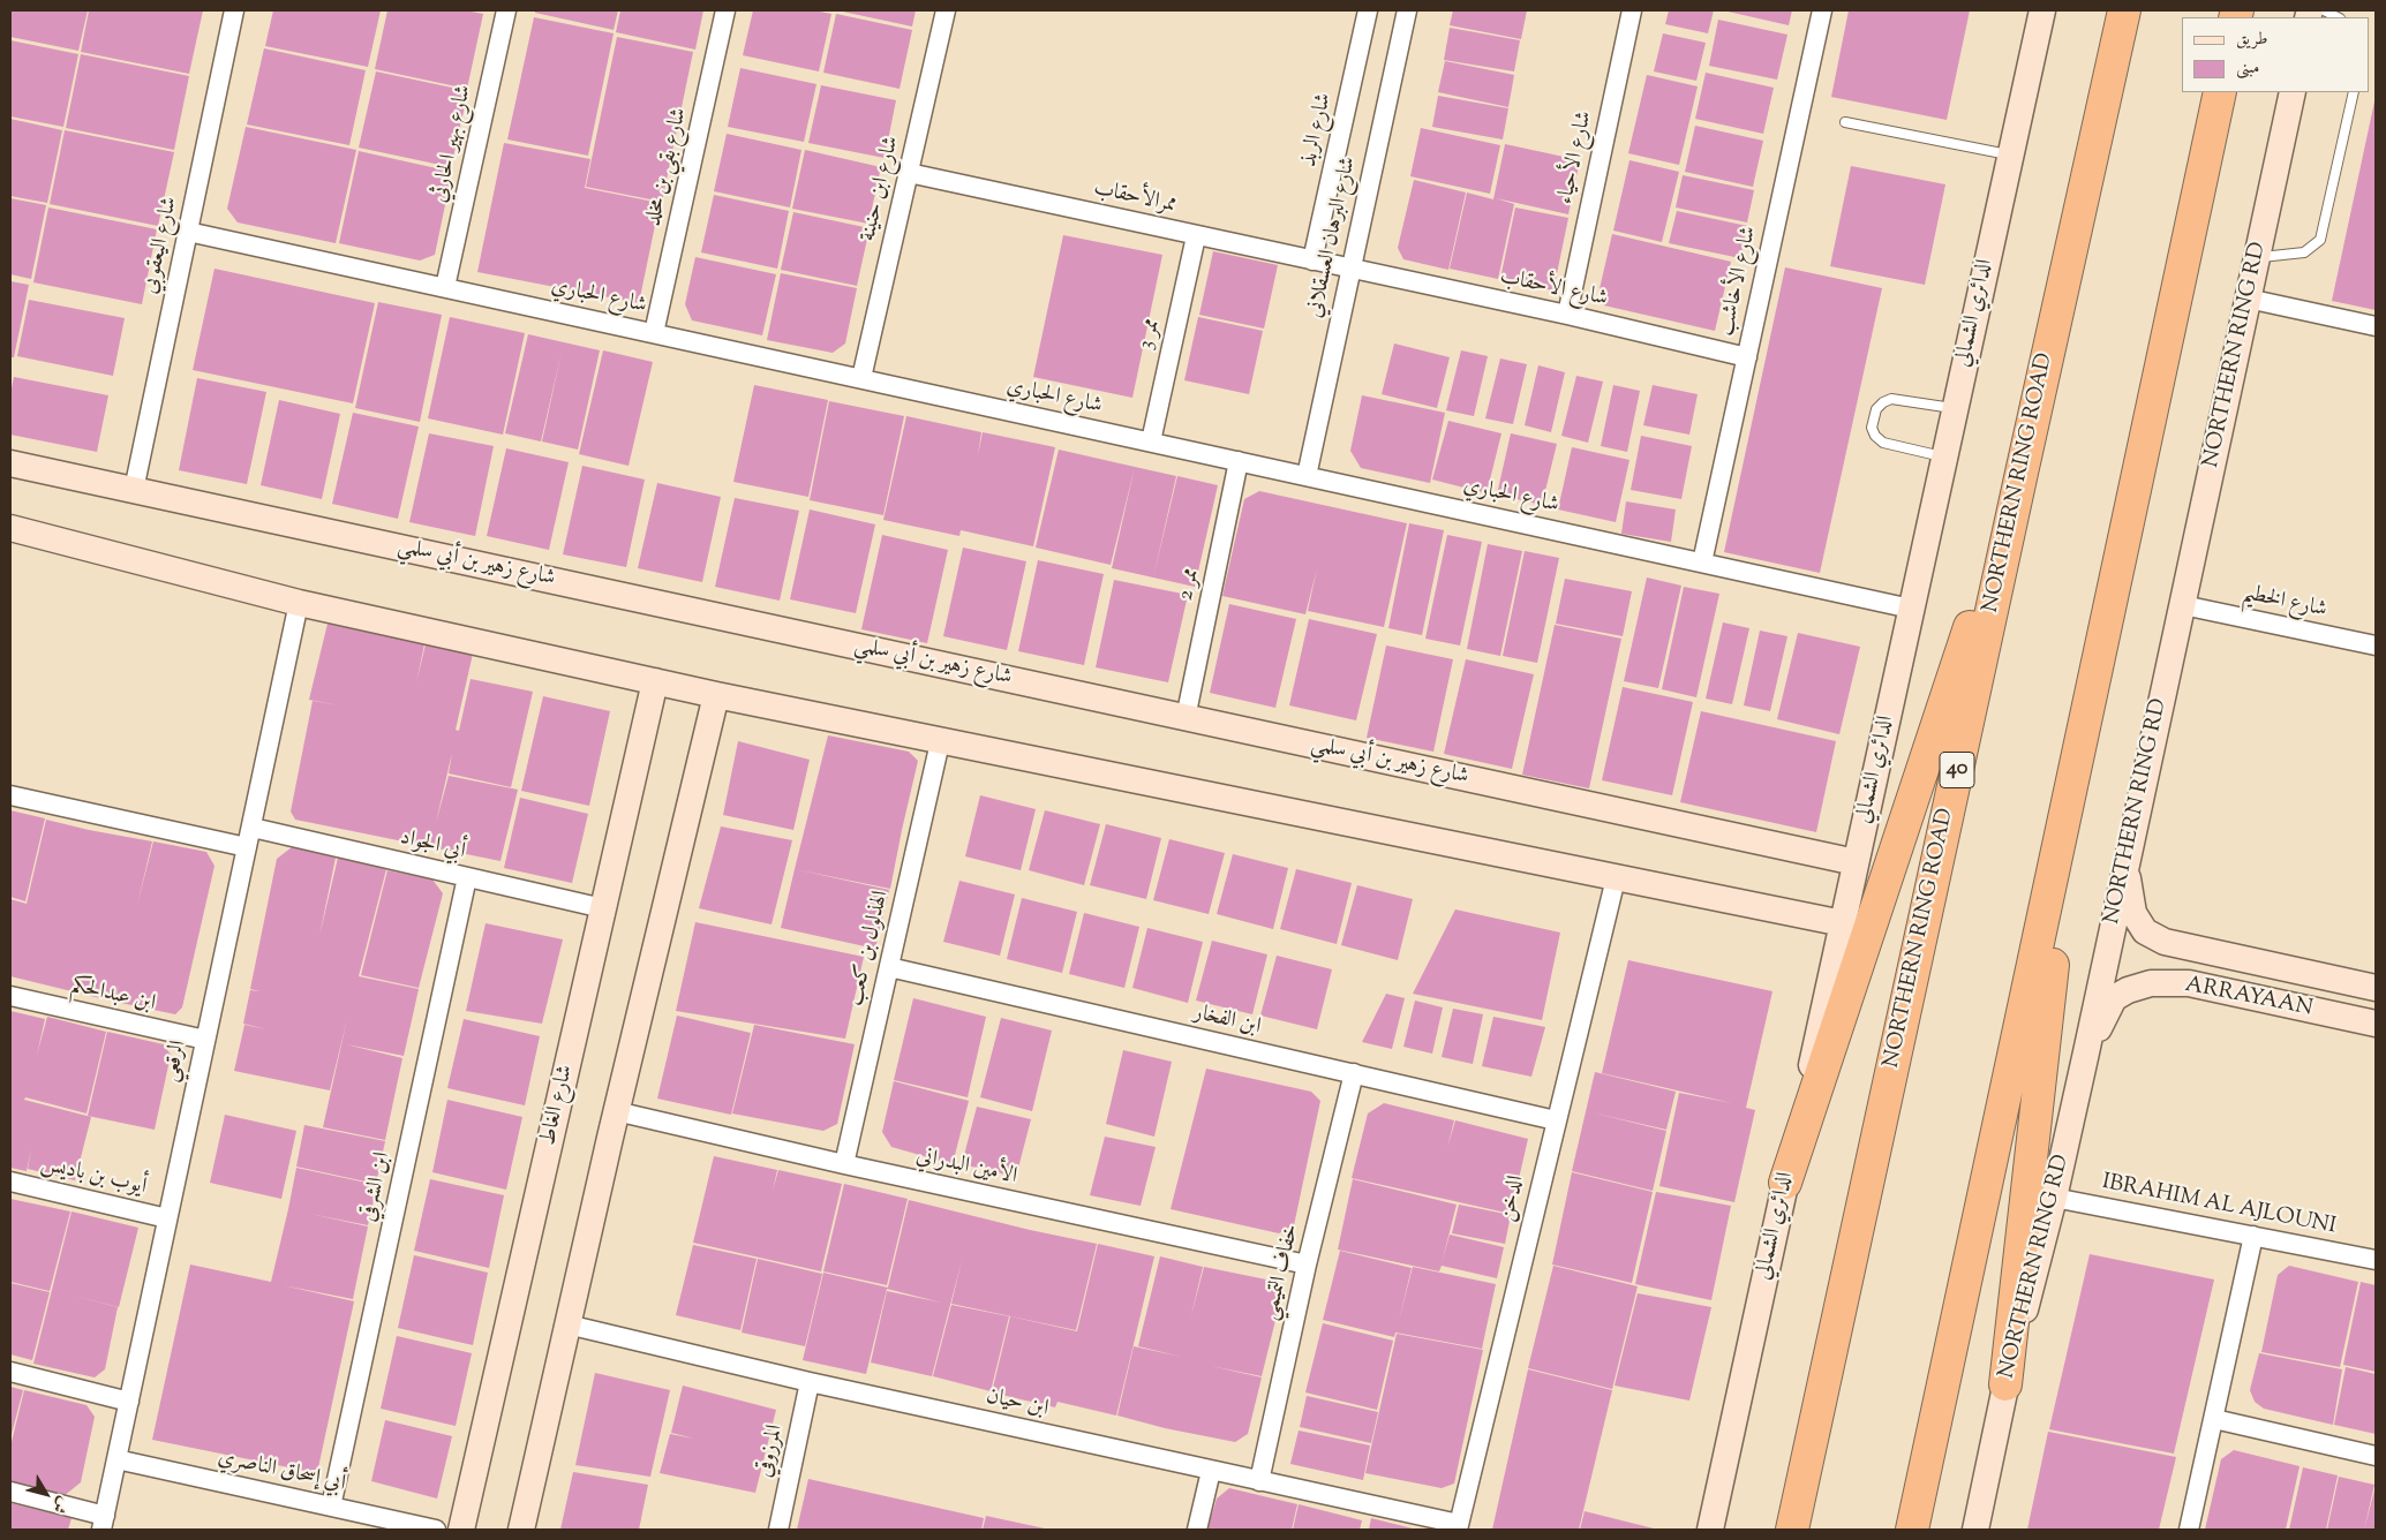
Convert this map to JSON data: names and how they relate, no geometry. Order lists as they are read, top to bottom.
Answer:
{
  "streets": {
    "highway": ["NORTHERN RING ROAD", "40"],
    "street": [
      "شارع الربذ",
      "شارع بهير الحارثي",
      "شارع الأحياء",
      "شارع بقي بن مخلد",
      "شارع ابن حنينة",
      "ممرالأحقاب",
      "شارع البرهان العسقلاني",
      "شارع اليعقوبي",
      "شارع الأخاشب",
      "شارع الأحقاب",
      "شارع الحباري",
      "الدائري الشمالي",
      "ممر 3",
      "NORTHERN RING RD",
      "شارع زهير بن أبي سلمي",
      "ممر 2",
      "شارع الخطيم",
      "أبي الجواد",
      "الهذلول بن كعب",
      "ابن عبدالحكم",
      "ARRAYAAN",
      "ابن الفخار",
      "الرقعي",
      "شارع الغاط",
      "الأمين البدراني",
      "أيوب بن باديس",
      "ابن الشرقي",
      "الدخن",
      "IBRAHIM AL AJLOUNI",
      "خفاف التميمي",
      "ابن حيان",
      "المرزوقي",
      "أبي إسحاق الناصري"
    ]
  },
  "crossings": [
    ["شارع الربذ", "ممرالأحقاب"],
    ["شارع بهير الحارثي", "شارع الحباري"],
    ["شارع الأحياء", "شارع الأحقاب"],
    ["شارع بقي بن مخلد", "شارع الحباري"],
    ["شارع ابن حنينة", "ممرالأحقاب"],
    ["شارع ابن حنينة", "شارع الحباري"],
    ["ممرالأحقاب", "شارع البرهان العسقلاني"],
    ["ممرالأحقاب", "شارع الأحقاب"],
    ["ممرالأحقاب", "ممر 3"],
    ["شارع البرهان العسقلاني", "شارع الأحقاب"],
    ["شارع البرهان العسقلاني", "شارع الحباري"],
    ["شارع اليعقوبي", "شارع الحباري"],
    ["شارع اليعقوبي", "شارع زهير بن أبي سلمي"],
    ["شارع الأخاشب", "شارع الأحقاب"],
    ["شارع الأخاشب", "شارع الحباري"],
    ["شارع الحباري", "الدائري الشمالي"],
    ["شارع الحباري", "ممر 3"],
    ["شارع الحباري", "ممر 2"],
    ["الدائري الشمالي", "شارع زهير بن أبي سلمي"],
    ["NORTHERN RING RD", "شارع الخطيم"],
    ["NORTHERN RING RD", "ARRAYAAN"],
    ["NORTHERN RING RD", "IBRAHIM AL AJLOUNI"],
    ["شارع زهير بن أبي سلمي", "ممر 2"],
    ["أبي الجواد", "الرقعي"],
    ["أبي الجواد", "شارع الغاط"],
    ["أبي الجواد", "ابن الشرقي"],
    ["الهذلول بن كعب", "ابن الفخار"],
    ["الهذلول بن كعب", "الأمين البدراني"],
    ["ابن عبدالحكم", "الرقعي"],
    ["ابن الفخار", "الدخن"],
    ["ابن الفخار", "خفاف التميمي"],
    ["الرقعي", "أيوب بن باديس"],
    ["الرقعي", "أبي إسحاق الناصري"],
    ["الأمين البدراني", "خفاف التميمي"],
    ["ابن الشرقي", "أبي إسحاق الناصري"],
    ["الدخن", "ابن حيان"],
    ["خفاف التميمي", "ابن حيان"],
    ["ابن حيان", "المرزوقي"]
  ],
  "legend": ["طريق", "مبنى"],
  "north": "bottom right"
}
